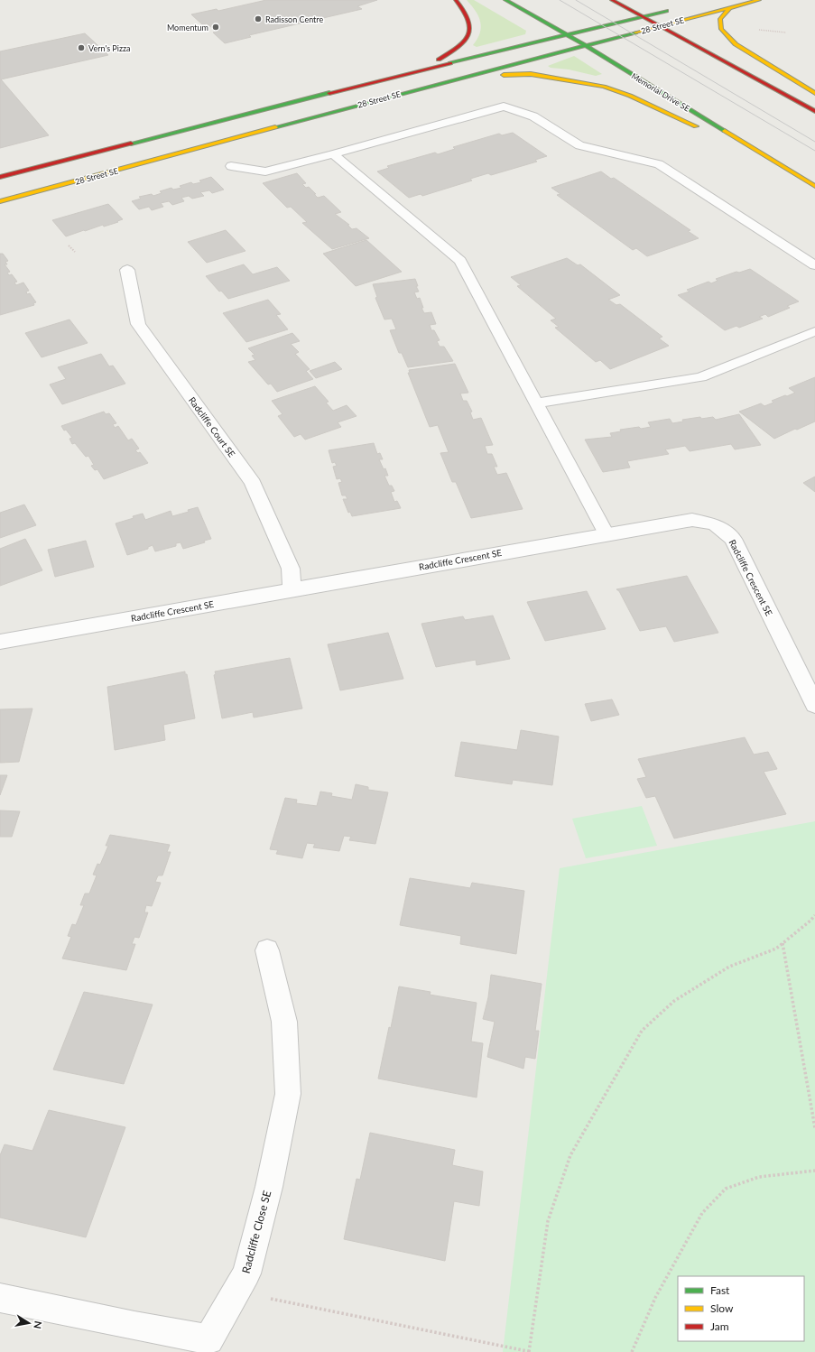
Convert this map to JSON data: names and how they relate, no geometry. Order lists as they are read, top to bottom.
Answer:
{
  "streets": {
    "street": [
      "28 Street SE",
      "Memorial Drive SE",
      "Radcliffe Court SE",
      "Radcliffe Crescent SE",
      "Radcliffe Close SE"
    ]
  },
  "crossings": [
    ["28 Street SE", "Memorial Drive SE"],
    ["Radcliffe Court SE", "Radcliffe Crescent SE"]
  ],
  "places": ["Radisson Centre", "Momentum", "Vern's Pizza"],
  "legend": ["Fast", "Slow", "Jam"],
  "north": "right"
}
